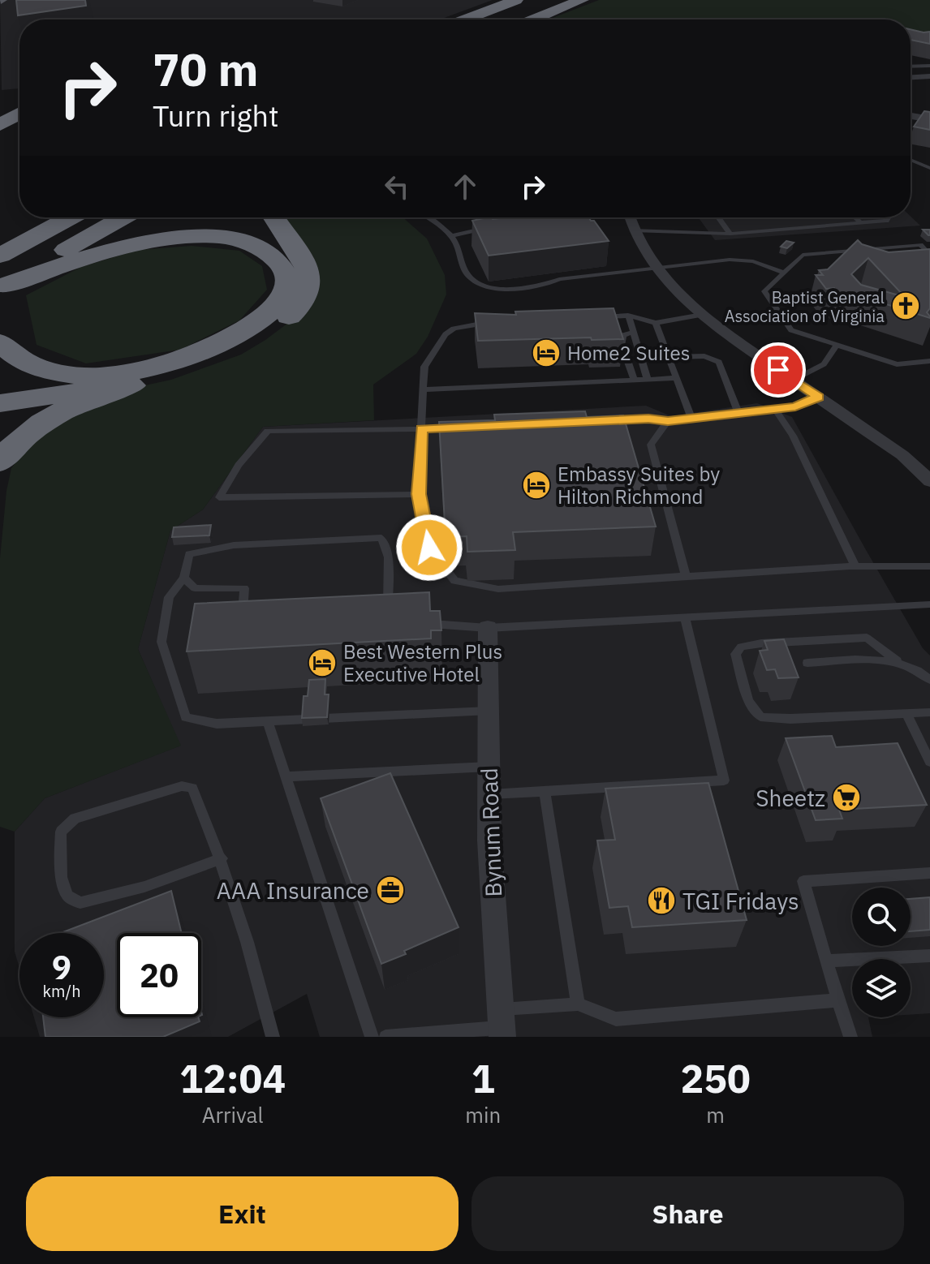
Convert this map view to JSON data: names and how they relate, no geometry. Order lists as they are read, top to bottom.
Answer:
{
  "streets": {
    "street": ["Bynum Road"]
  },
  "places": {
    "church": ["Baptist General Association of Virginia"],
    "hotel": ["Home2 Suites", "Embassy Suites by Hilton Richmond", "Best Western Plus Executive Hotel"],
    "supermarket": ["Sheetz"],
    "office": ["AAA Insurance"],
    "restaurant": ["TGI Fridays"]
  },
  "page": {
    "turn": ["70 m", "Turn right"],
    "speed": "9 km/h",
    "limit": "20",
    "eta": [
      "12:04",
      "Arrival",
      "1",
      "min",
      "250",
      "m"
    ],
    "buttons": ["Exit", "Share"]
  }
}
